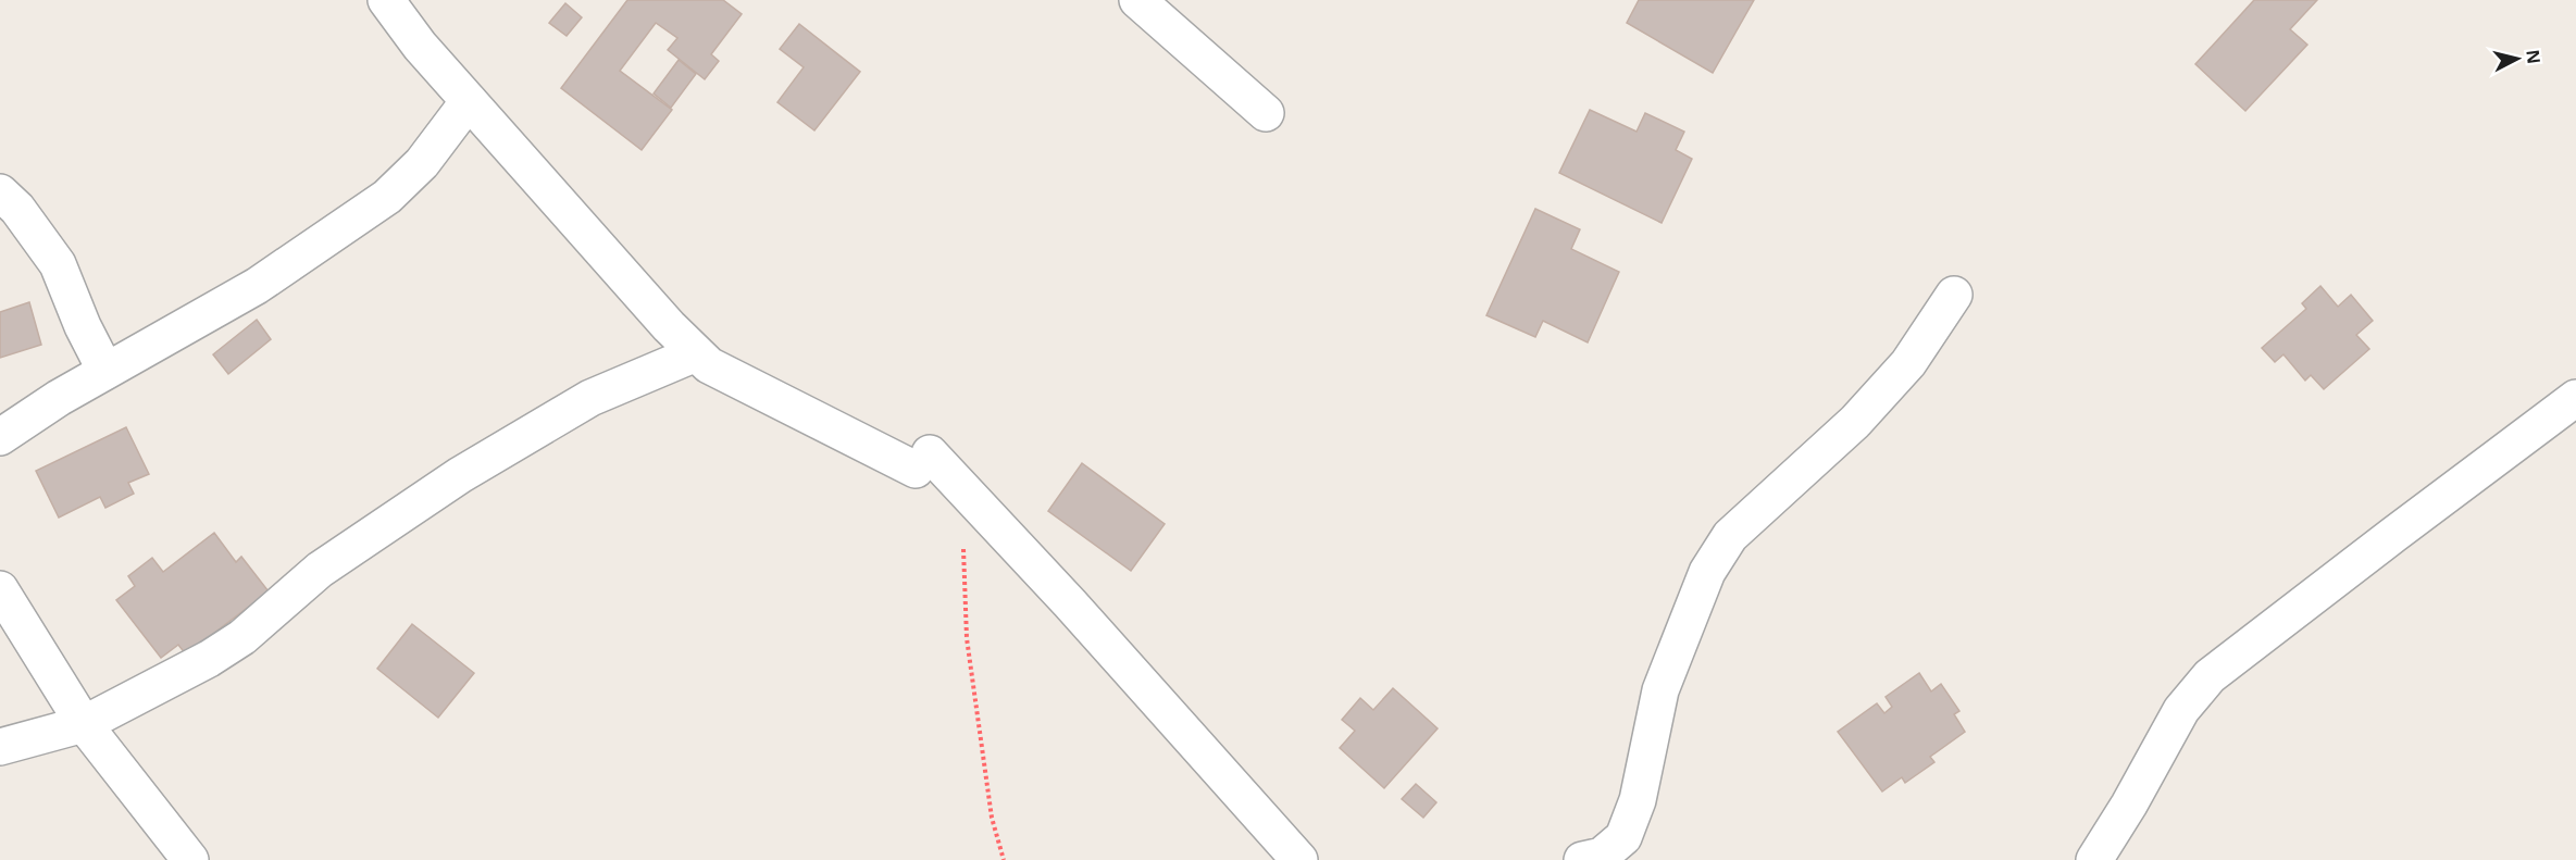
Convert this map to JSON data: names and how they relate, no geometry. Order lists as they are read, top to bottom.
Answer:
{
  "north": "right"
}
